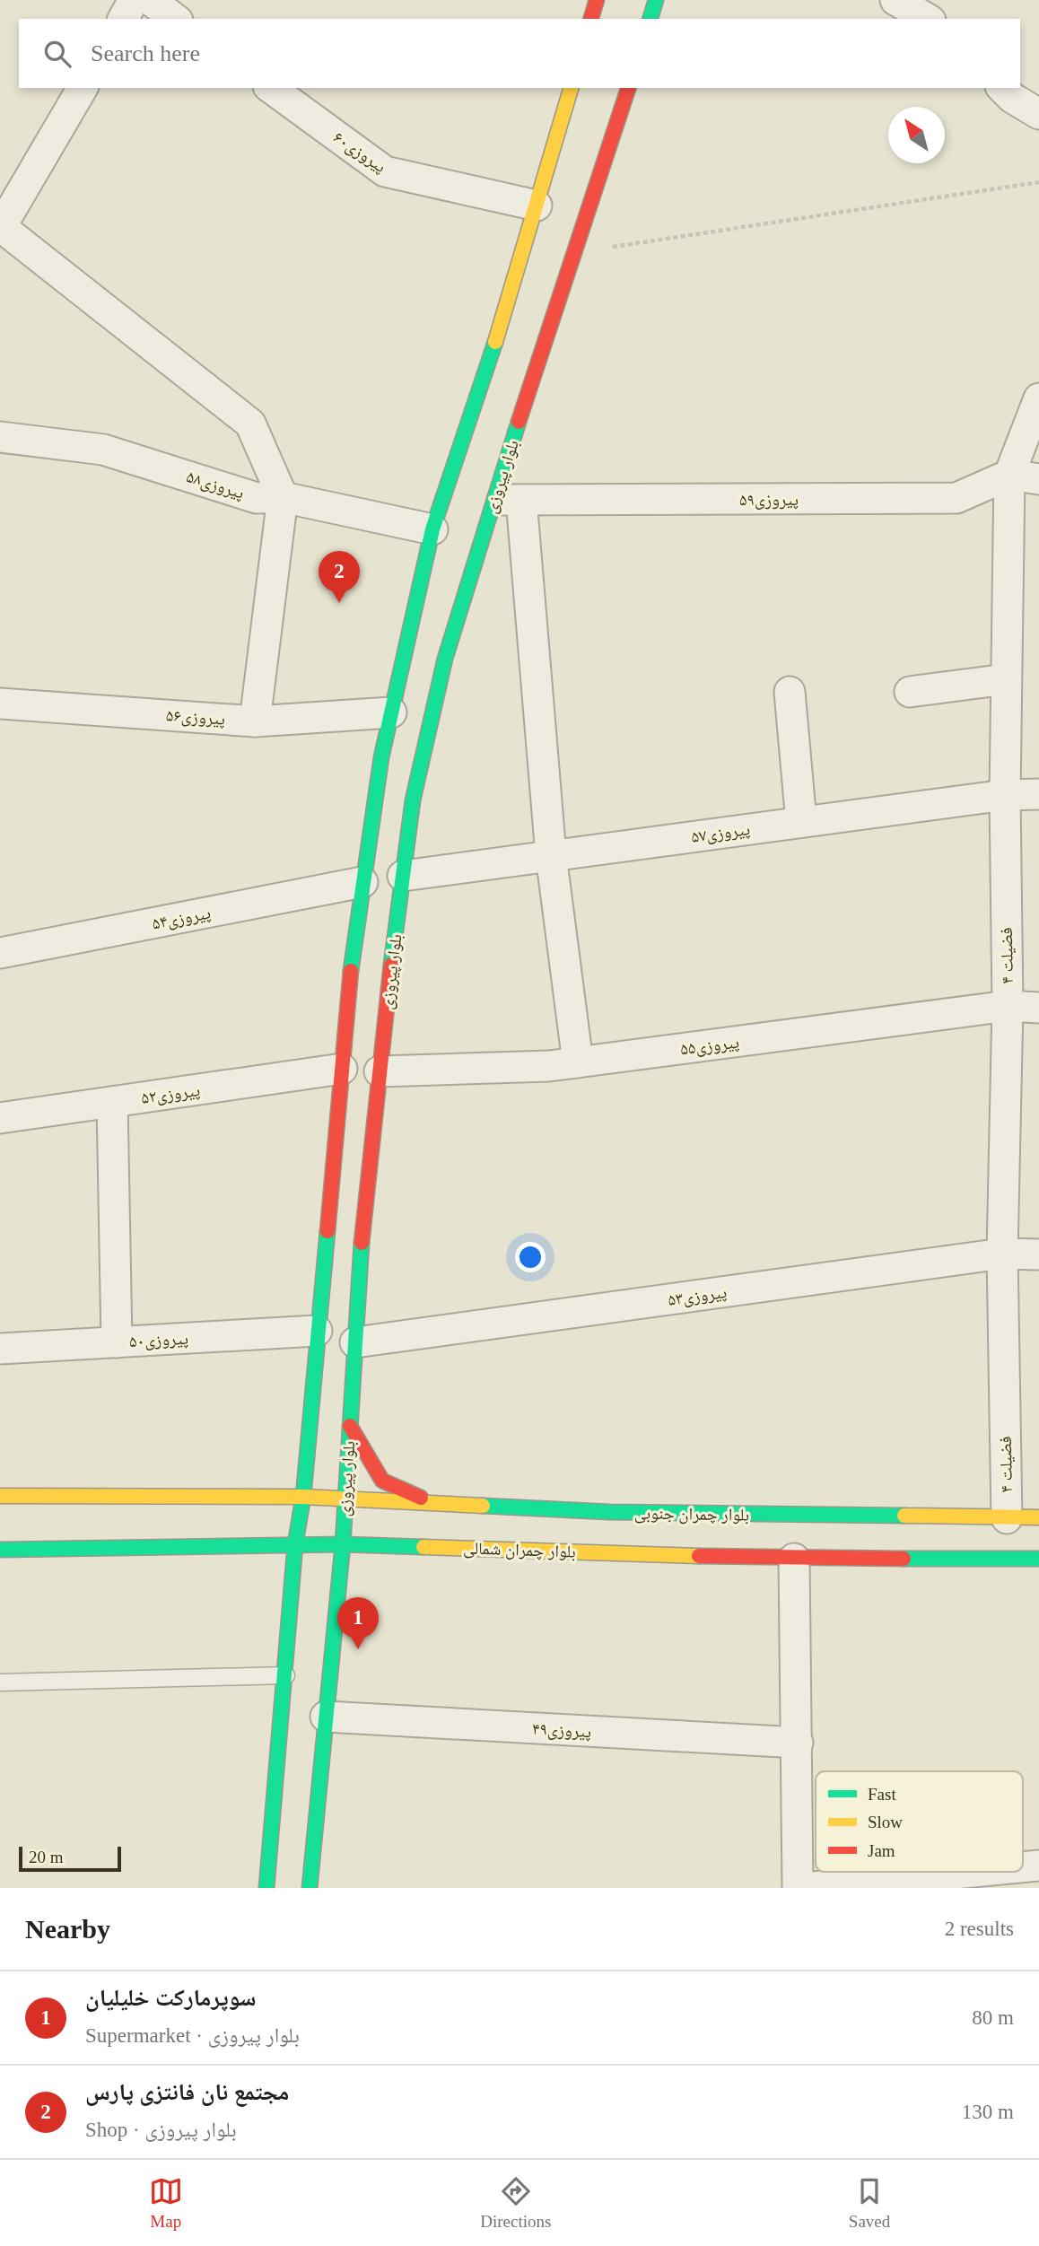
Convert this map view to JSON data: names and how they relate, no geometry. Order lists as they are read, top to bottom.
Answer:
{
  "streets": {
    "street": [
      "پیروزی۶۰",
      "بلوار پیروزی",
      "پیروزی۵۸",
      "پیروزی۵۹",
      "پیروزی۵۶",
      "پیروزی۵۷",
      "پیروزی۵۴",
      "فضیلت ۴",
      "پیروزی۵۵",
      "پیروزی۵۲",
      "پیروزی۵۳",
      "پیروزی۵۰",
      "بلوار چمران جنوبی",
      "بلوار چمران شمالی",
      "پیروزی۴۹"
    ]
  },
  "crossings": [
    ["بلوار پیروزی", "پیروزی۵۹"],
    ["بلوار پیروزی", "پیروزی۵۷"],
    ["بلوار پیروزی", "پیروزی۵۵"],
    ["بلوار پیروزی", "پیروزی۵۳"],
    ["بلوار پیروزی", "بلوار چمران جنوبی"],
    ["بلوار پیروزی", "بلوار چمران شمالی"],
    ["بلوار پیروزی", "پیروزی۴۹"],
    ["پیروزی۵۹", "فضیلت ۴"],
    ["پیروزی۵۷", "فضیلت ۴"],
    ["فضیلت ۴", "پیروزی۵۵"],
    ["فضیلت ۴", "پیروزی۵۳"],
    ["فضیلت ۴", "بلوار چمران جنوبی"]
  ],
  "legend": ["Fast", "Slow", "Jam"],
  "scale_bar": "20 m",
  "north": "top left",
  "page": {
    "search": "Search here",
    "pins": ["2", "1"],
    "scale": "20 m",
    "heading": ["Nearby", "2 results"],
    "list": [
      {
        "mark": "1",
        "name": "سوپرمارکت خلیلیان",
        "note": "Supermarket · بلوار پیروزی",
        "value": "80 m"
      },
      {
        "mark": "2",
        "name": "مجتمع نان فانتزی پارس",
        "note": "Shop · بلوار پیروزی",
        "value": "130 m"
      }
    ],
    "nav": ["Map", "Directions", "Saved"]
  }
}
